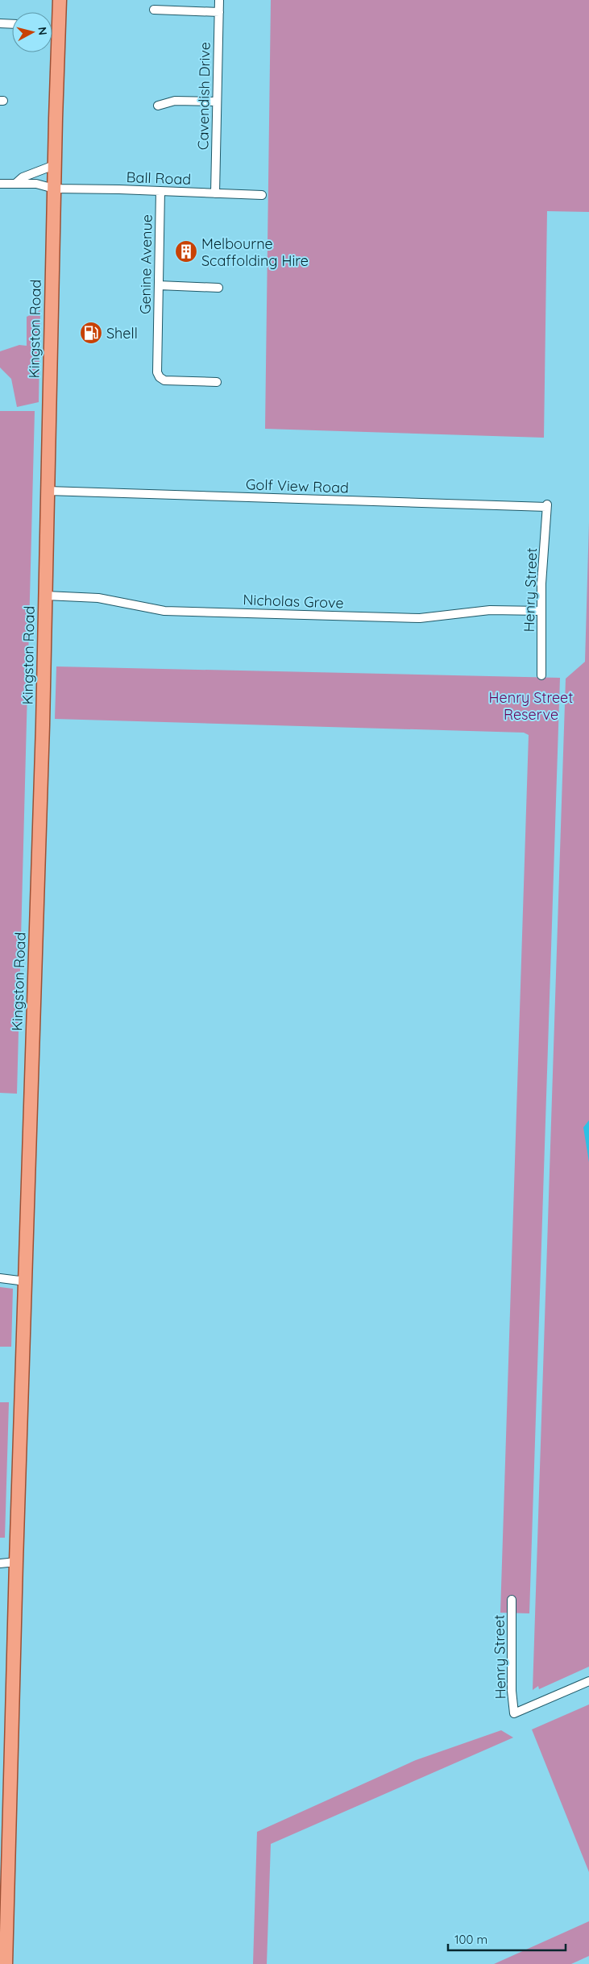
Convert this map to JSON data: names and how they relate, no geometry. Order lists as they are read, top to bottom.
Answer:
{
  "streets": {
    "main road": ["Kingston Road"],
    "street": [
      "Cavendish Drive",
      "Ball Road",
      "Genine Avenue",
      "Golf View Road",
      "Henry Street",
      "Nicholas Grove"
    ]
  },
  "crossings": [
    ["Cavendish Drive", "Ball Road"],
    ["Ball Road", "Genine Avenue"],
    ["Ball Road", "Kingston Road"],
    ["Kingston Road", "Golf View Road"],
    ["Kingston Road", "Nicholas Grove"],
    ["Golf View Road", "Henry Street"],
    ["Henry Street", "Nicholas Grove"]
  ],
  "parks": ["Henry Street Reserve"],
  "places": {
    "building": ["Melbourne Scaffolding Hire"],
    "fuel station": ["Shell"]
  },
  "scale_bar": "100 m",
  "north": "right"
}
